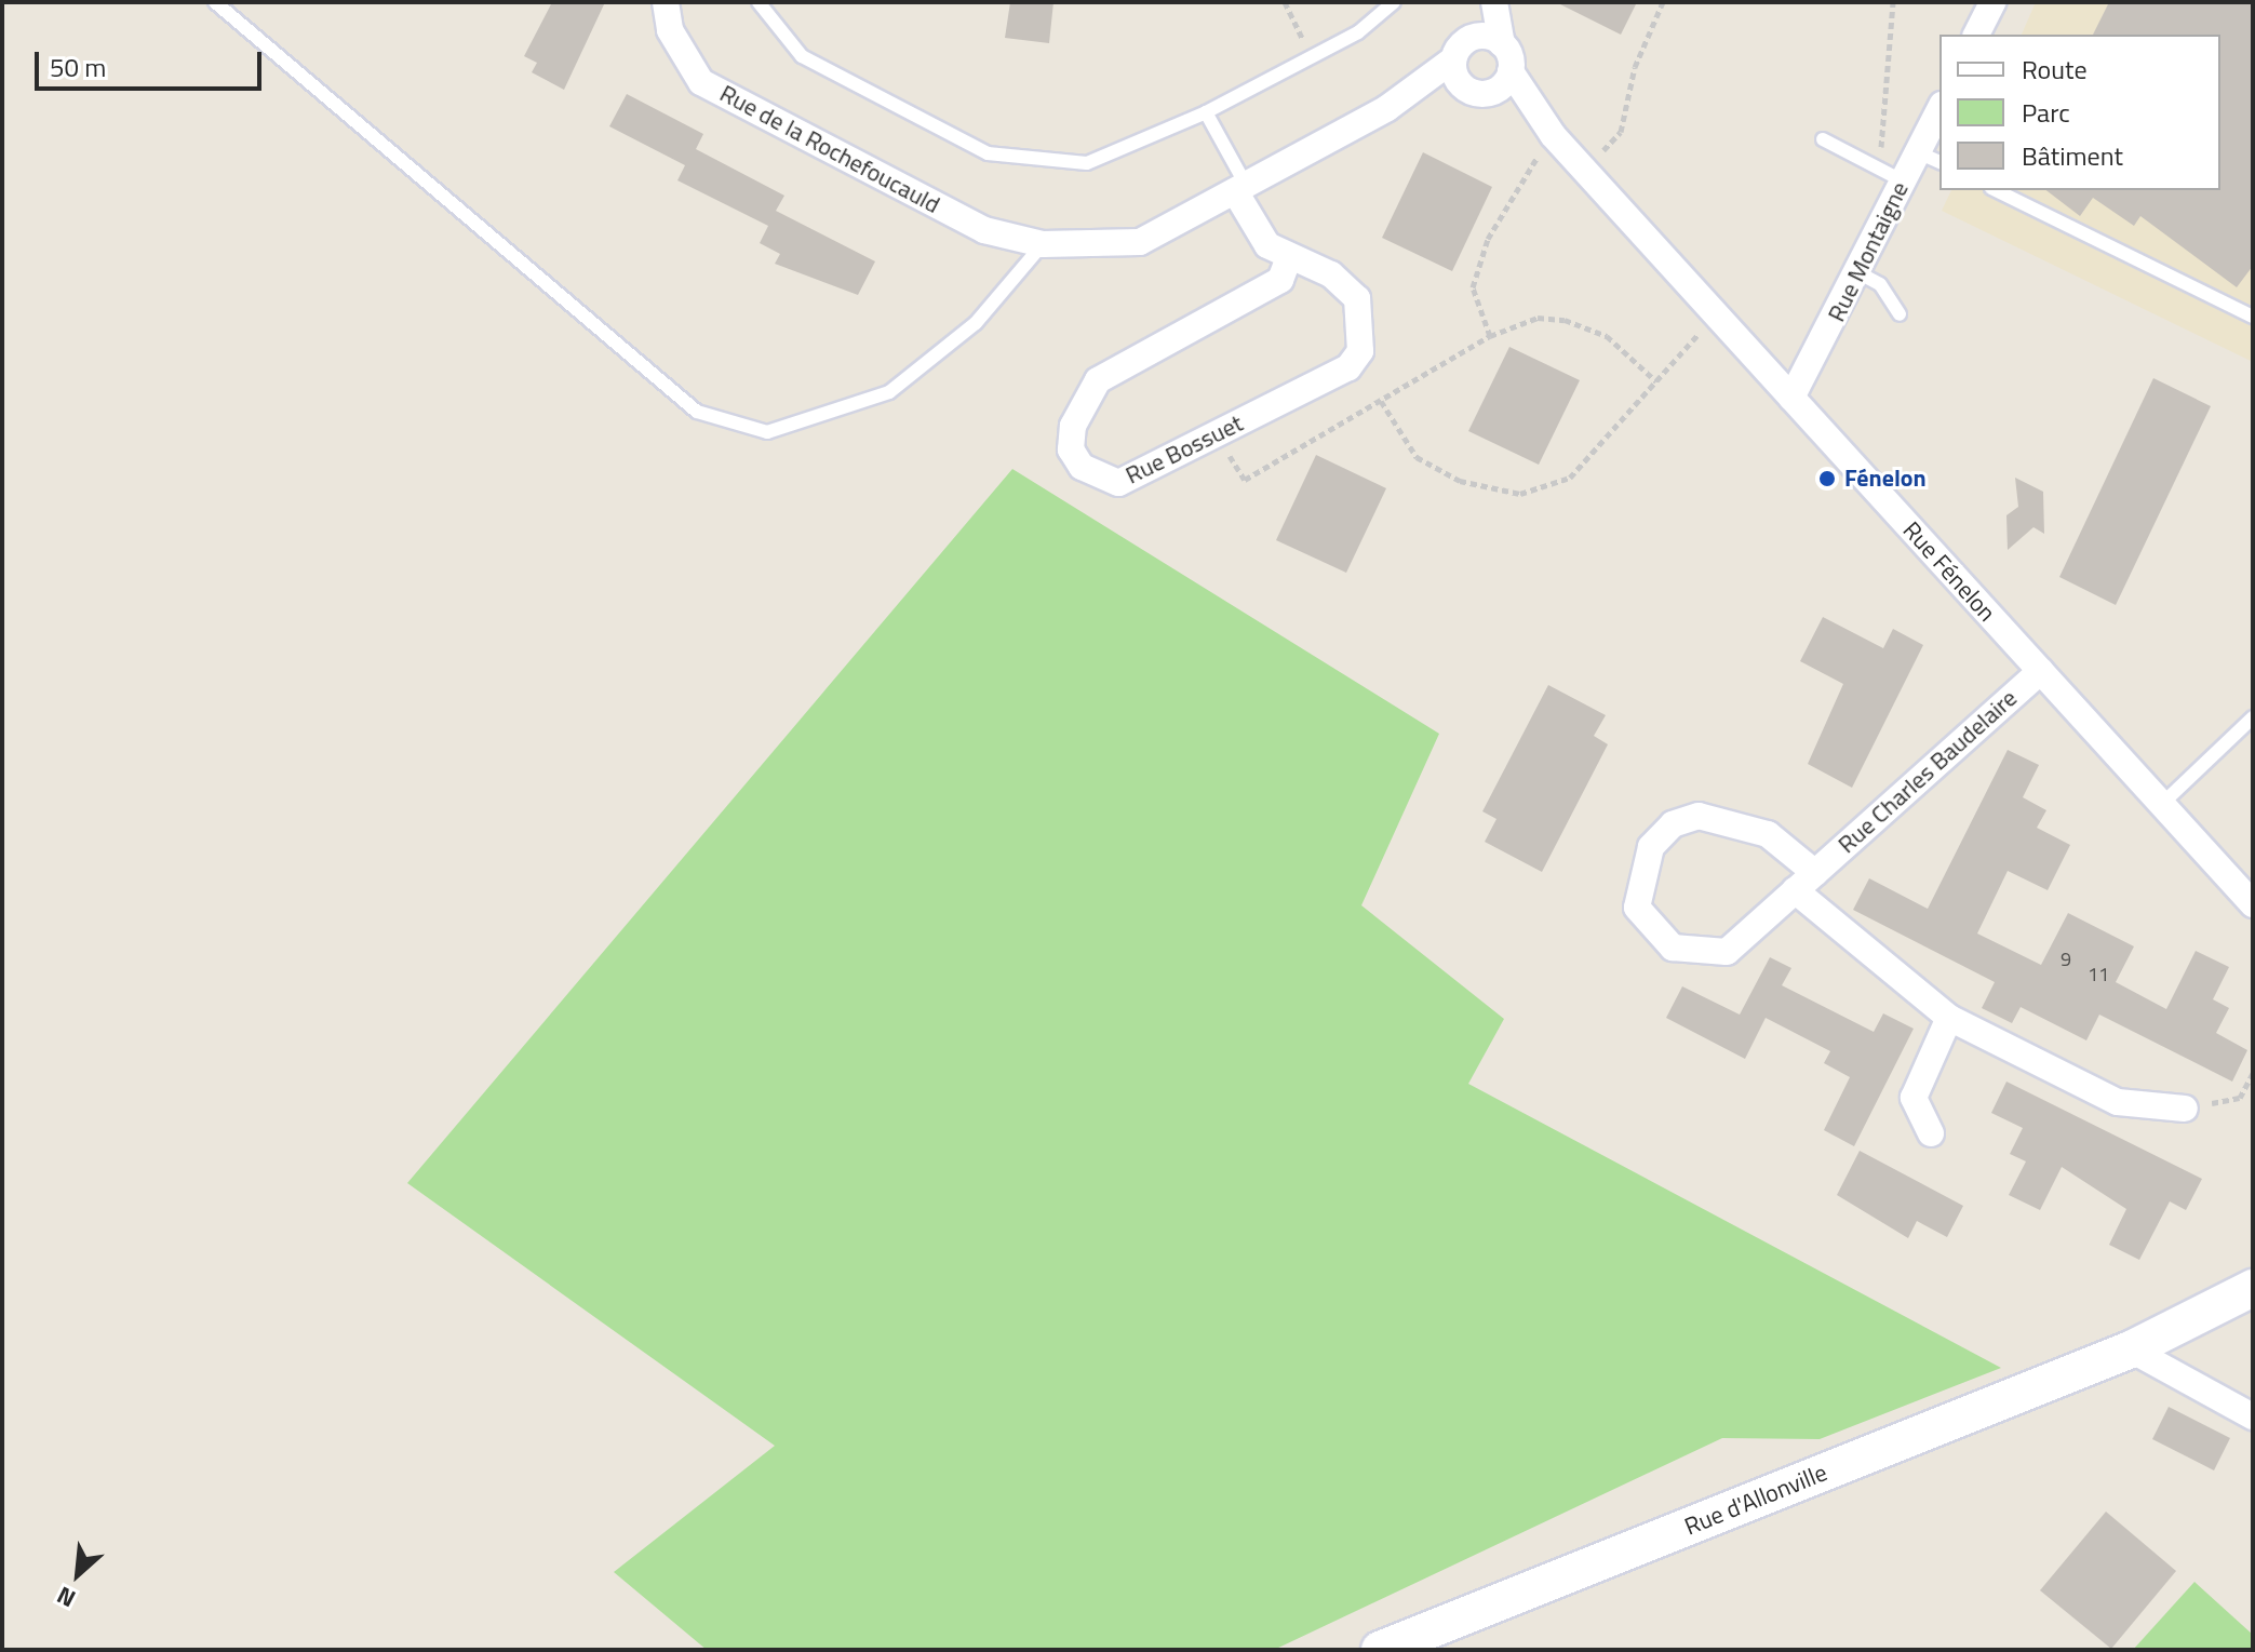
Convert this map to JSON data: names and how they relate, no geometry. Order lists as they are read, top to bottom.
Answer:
{
  "streets": {
    "main road": ["Rue d'Allonville"],
    "street": [
      "Rue de la Rochefoucauld",
      "Rue Montaigne",
      "Rue Bossuet",
      "Rue Fénelon",
      "Rue Charles Baudelaire"
    ]
  },
  "crossings": [
    ["Rue de la Rochefoucauld", "Rue Bossuet"],
    ["Rue Montaigne", "Rue Fénelon"],
    ["Rue Fénelon", "Rue Charles Baudelaire"]
  ],
  "places": ["Fénelon"],
  "house_numbers": ["9", "11"],
  "legend": ["Route", "Parc", "Bâtiment"],
  "scale_bar": "50 m",
  "north": "bottom left"
}
